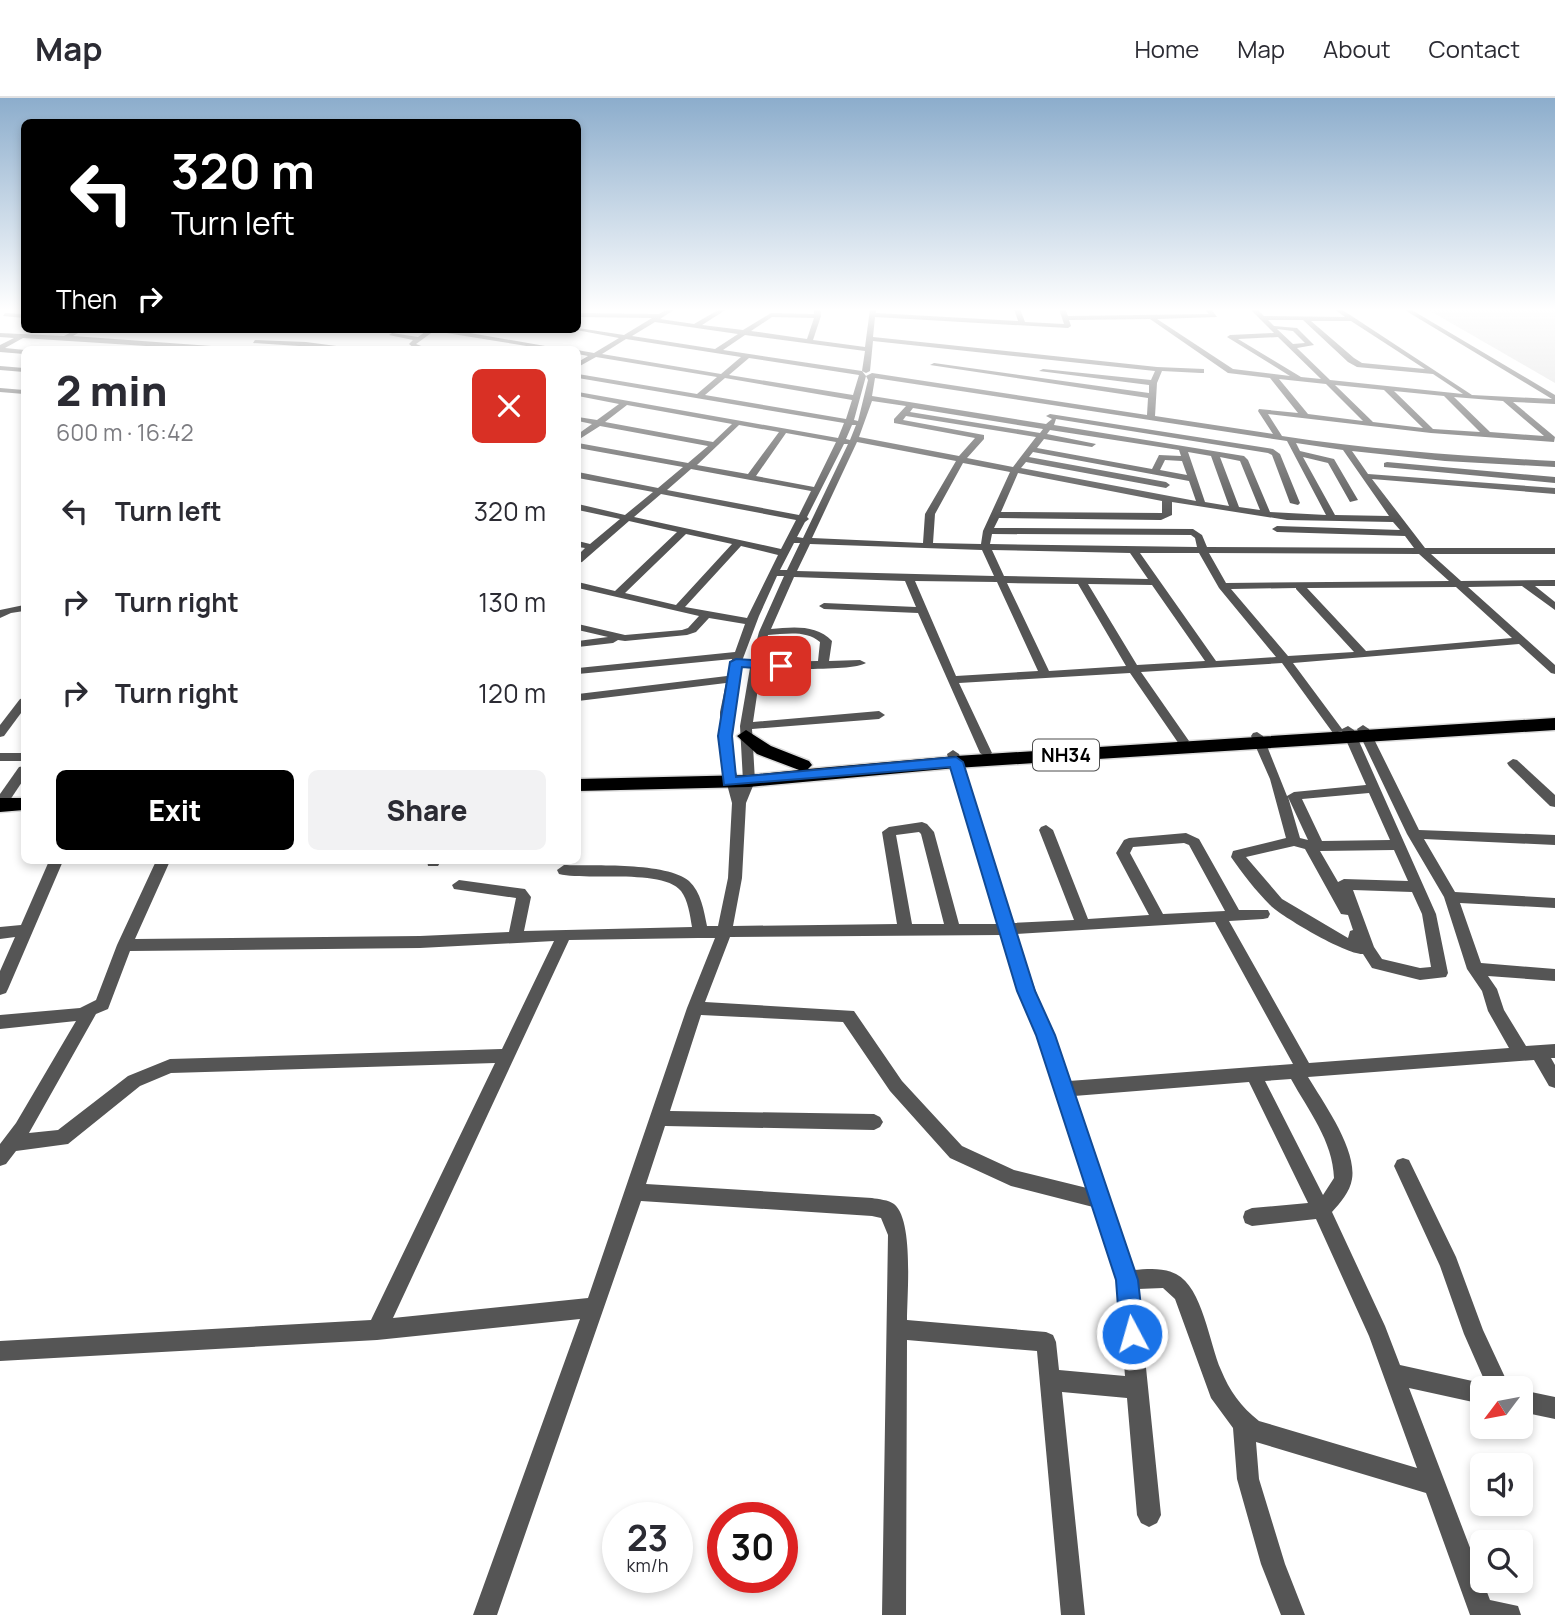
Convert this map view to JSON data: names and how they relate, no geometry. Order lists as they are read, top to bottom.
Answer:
{
  "streets": {
    "highway": ["NH34"]
  },
  "north": "bottom left",
  "page": {
    "header": "Map",
    "nav": [
      "Home",
      "Map",
      "About",
      "Contact"
    ],
    "turn": ["320 m", "Turn left"],
    "then": "Then",
    "heading": ["2 min", "600 m · 16:42"],
    "list": [
      {
        "name": "Turn left",
        "value": "320 m"
      },
      {
        "name": "Turn right",
        "value": "130 m"
      },
      {
        "name": "Turn right",
        "value": "120 m"
      }
    ],
    "buttons": ["Exit", "Share"],
    "speed": "23 km/h",
    "limit": "30"
  }
}
